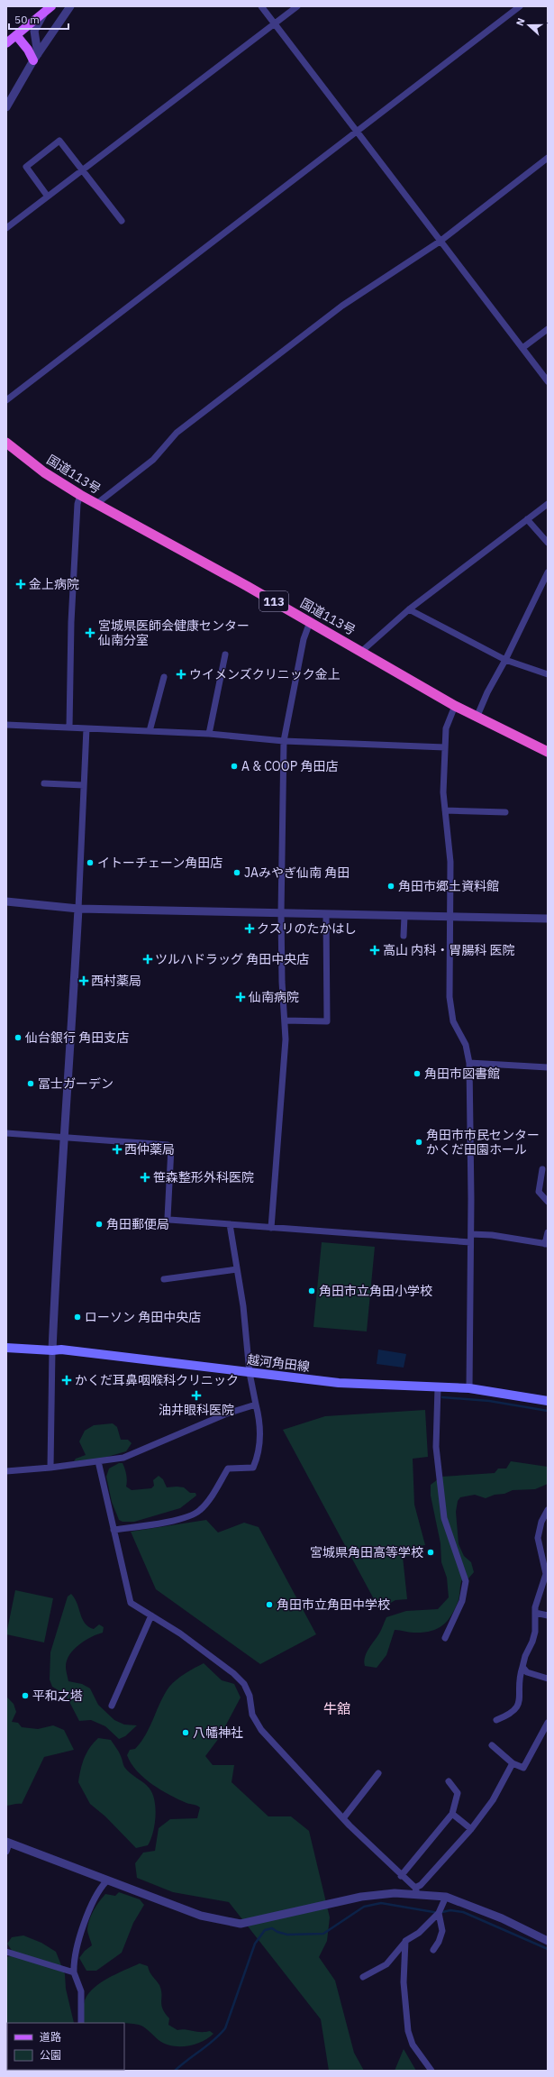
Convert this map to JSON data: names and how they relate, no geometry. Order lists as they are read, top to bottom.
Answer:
{
  "streets": {
    "highway": ["国道113号", "113"],
    "main road": ["越河角田線"]
  },
  "districts": ["牛舘"],
  "places": {
    "health": [
      "金上病院",
      "宮城県医師会健康センター 仙南分室",
      "ウイメンズクリニック金上",
      "クスリのたかはし",
      "高山 内科・胃腸科 医院",
      "ツルハドラッグ 角田中央店",
      "西村薬局",
      "仙南病院",
      "西仲薬局",
      "笹森整形外科医院",
      "かくだ耳鼻咽喉科クリニック",
      "油井眼科医院"
    ],
    "other": [
      "A & COOP 角田店",
      "イトーチェーン角田店",
      "JAみやぎ仙南 角田",
      "角田市郷土資料館",
      "仙台銀行 角田支店",
      "角田市図書館",
      "冨士ガーデン",
      "角田市市民センター かくだ田園ホール",
      "角田郵便局",
      "角田市立角田小学校",
      "ローソン 角田中央店",
      "宮城県角田高等学校",
      "角田市立角田中学校",
      "平和之塔",
      "八幡神社"
    ]
  },
  "legend": ["道路", "公園"],
  "scale_bar": "50 m",
  "north": "left"
}
